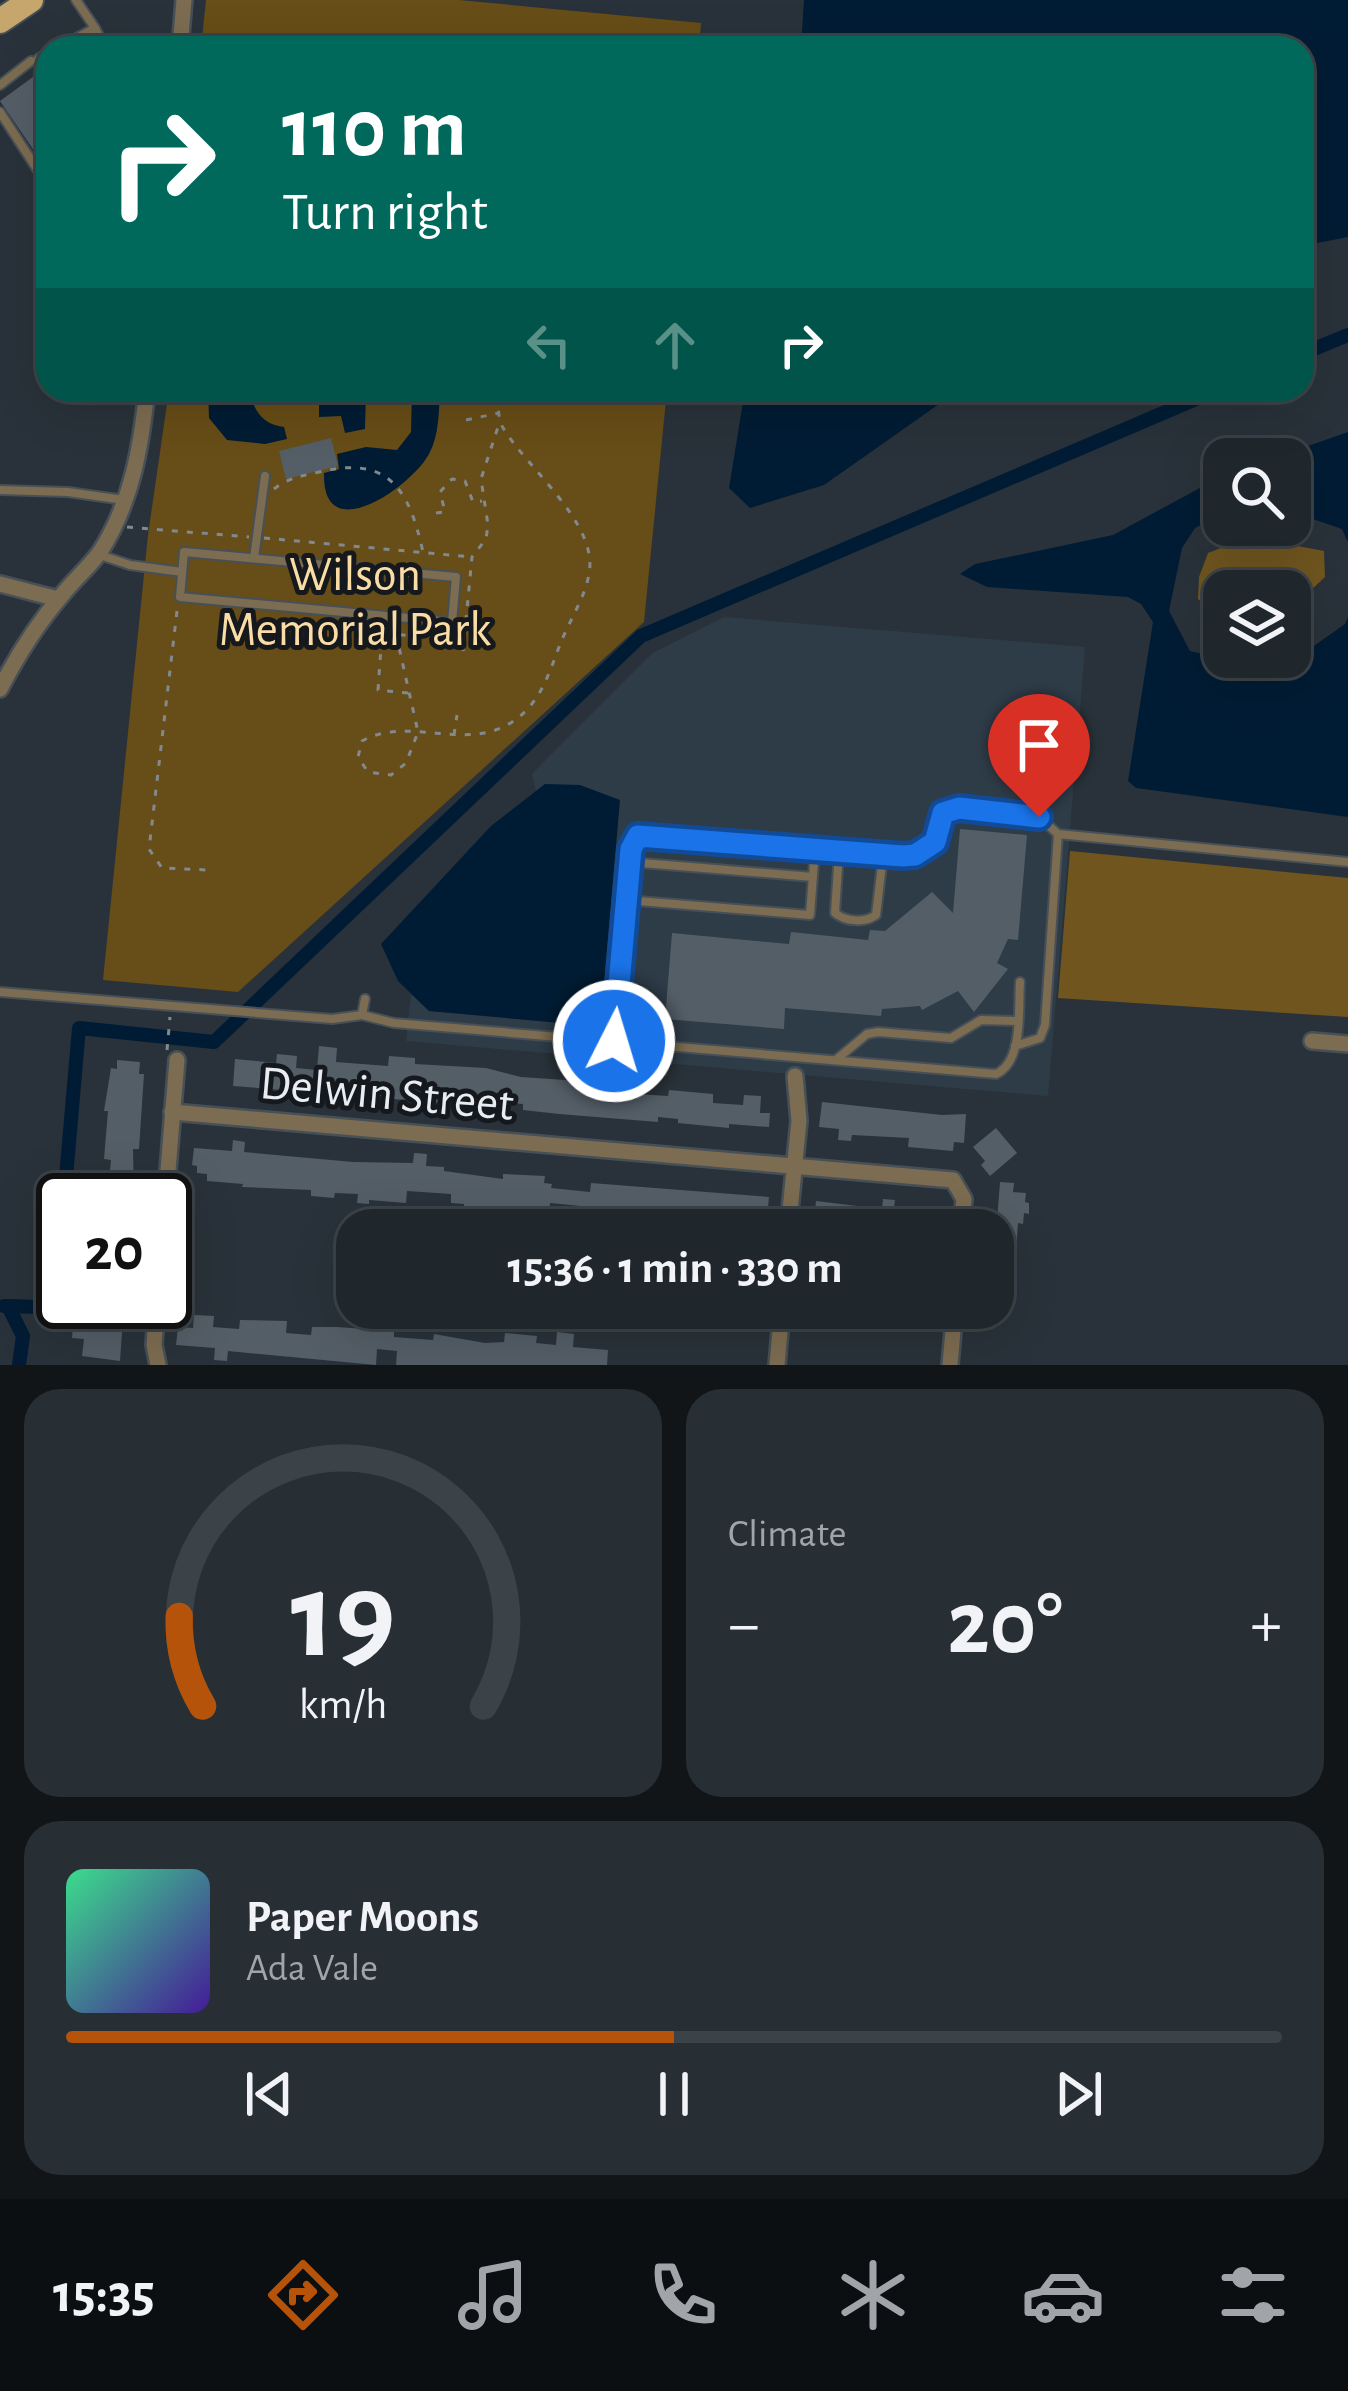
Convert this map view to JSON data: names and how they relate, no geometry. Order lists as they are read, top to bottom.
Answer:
{
  "streets": {
    "street": ["Delwin Street"]
  },
  "parks": ["Wilson Memorial Park"],
  "page": {
    "turn": ["110 m", "Turn right"],
    "limit": "20",
    "trip": "15:36 · 1 min · 330 m",
    "tile": "Climate",
    "heat": ["−", "20°", "+"],
    "song": ["Paper Moons", "Ada Vale"],
    "tabs": "15:35",
    "gauge": ["19", "km/h"]
  }
}
